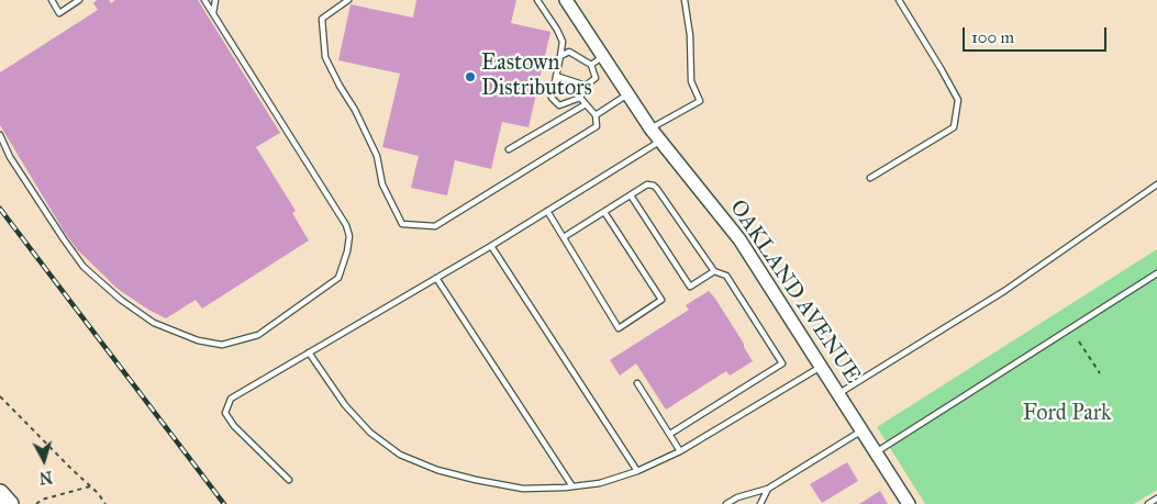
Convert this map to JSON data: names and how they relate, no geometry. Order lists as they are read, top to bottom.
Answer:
{
  "streets": {
    "street": ["OAKLAND AVENUE"]
  },
  "parks": ["Ford Park"],
  "places": ["Eastown Distributors"],
  "scale_bar": "100 m",
  "north": "bottom"
}
